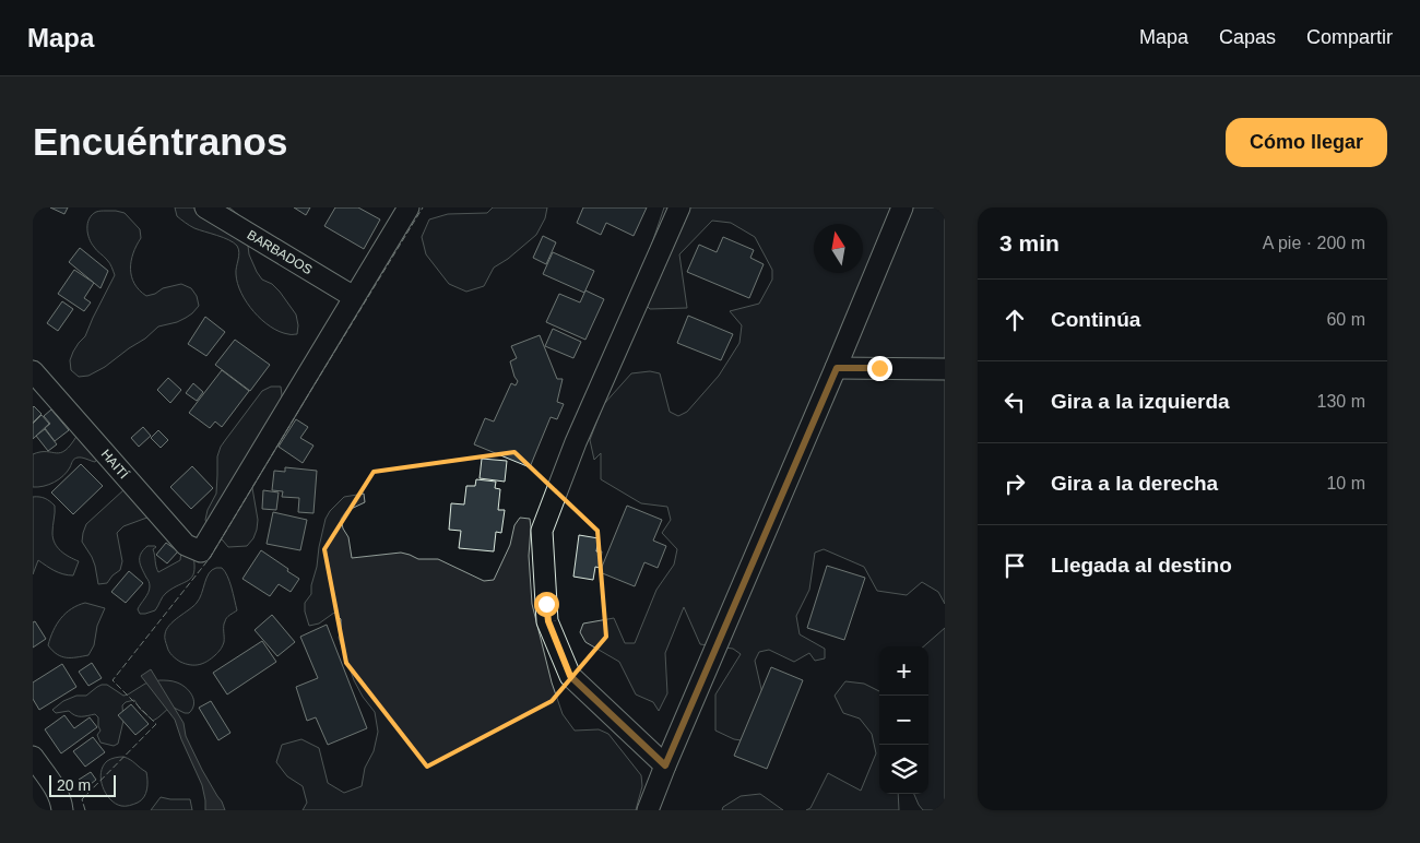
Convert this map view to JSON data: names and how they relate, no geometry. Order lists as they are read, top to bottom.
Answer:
{
  "streets": {
    "street": ["BARBADOS", "HAITÍ"]
  },
  "crossings": [
    ["BARBADOS", "HAITÍ"]
  ],
  "scale_bar": "20 m",
  "north": "top",
  "page": {
    "header": "Mapa",
    "nav": ["Mapa", "Capas", "Compartir"],
    "buttons": "Cómo llegar",
    "title": "Encuéntranos",
    "heading": ["3 min", "A pie · 200 m"],
    "list": [
      ["Continúa", "60 m"],
      ["Gira a la izquierda", "130 m"],
      ["Gira a la derecha", "10 m"],
      "Llegada al destino"
    ],
    "map_buttons": ["+", "−"],
    "scale": "20 m"
  }
}
